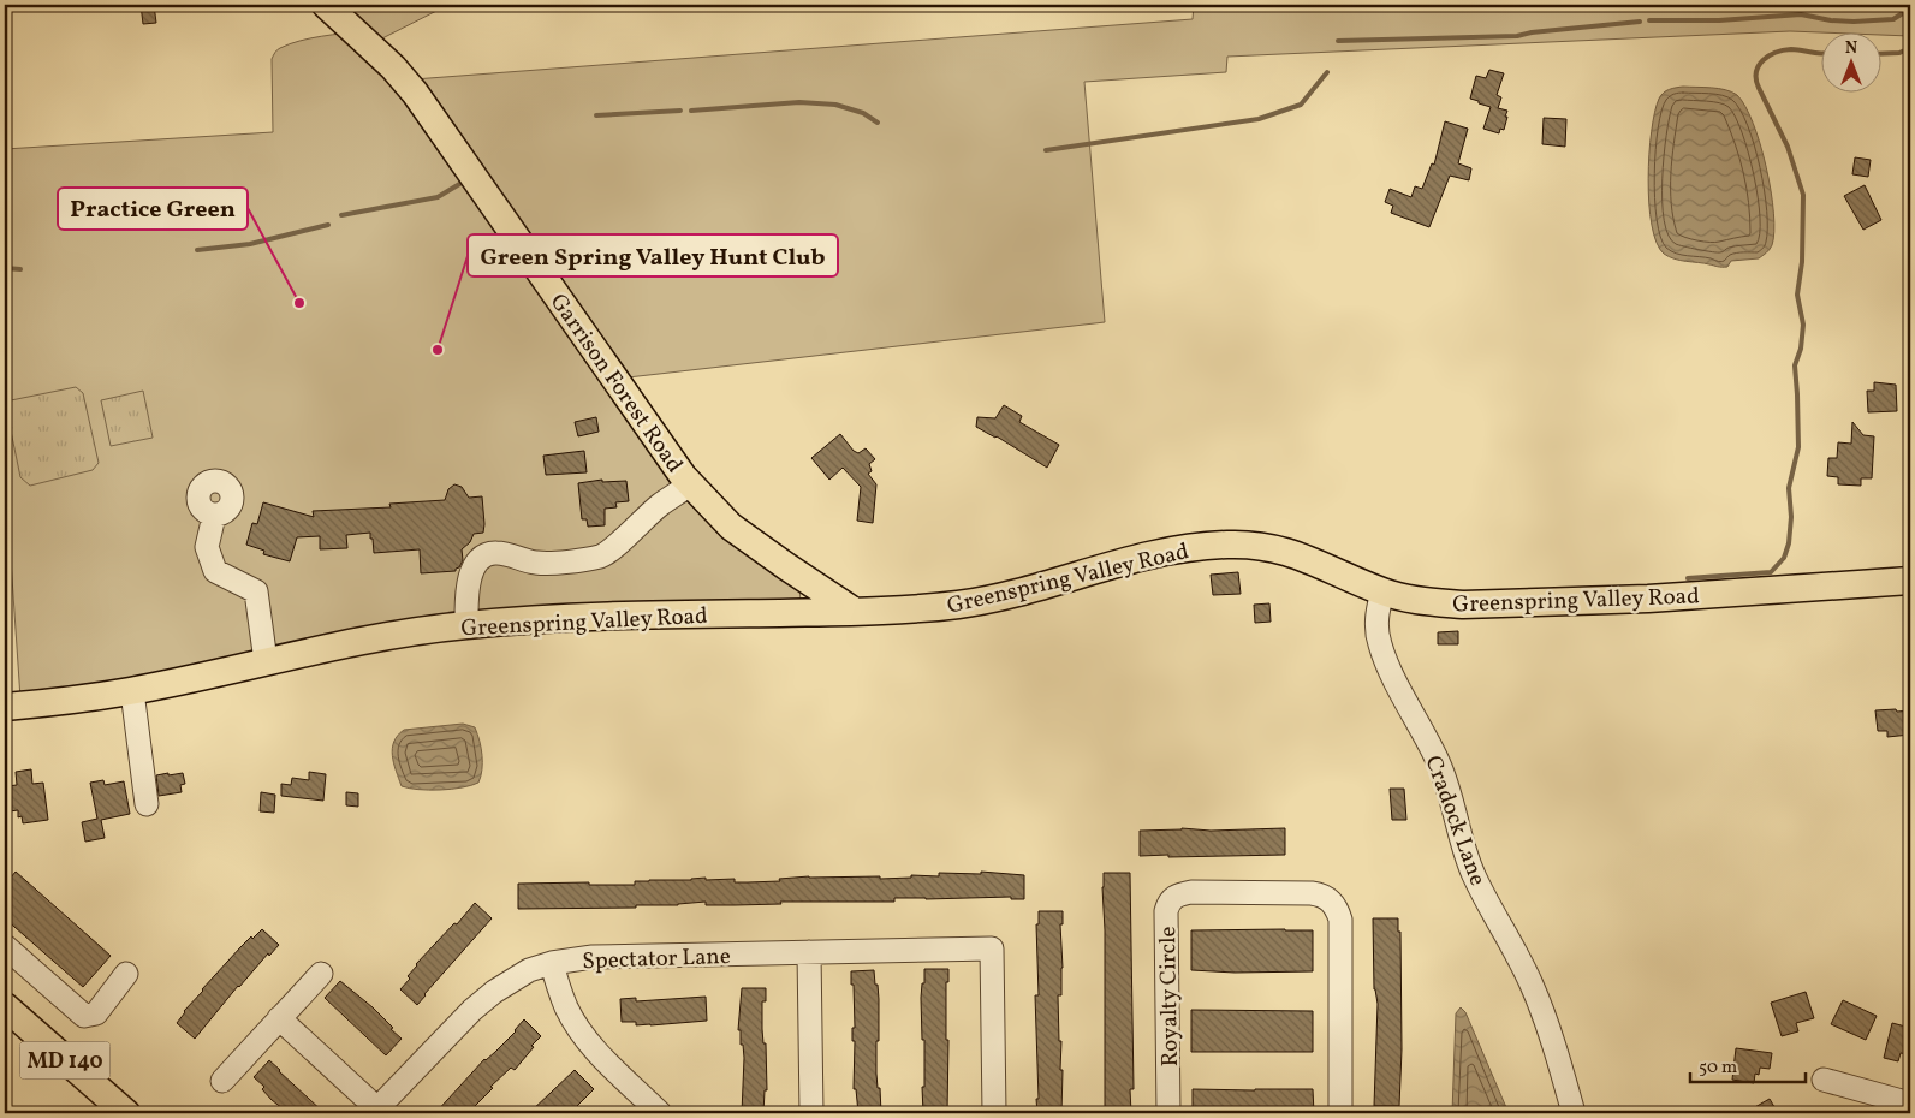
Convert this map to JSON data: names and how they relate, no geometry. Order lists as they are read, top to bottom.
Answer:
{
  "streets": {
    "main road": ["Garrison Forest Road", "Greenspring Valley Road", "MD 140"],
    "street": ["Cradock Lane", "Spectator Lane", "Royalty Circle"]
  },
  "crossings": [
    ["Garrison Forest Road", "Greenspring Valley Road"],
    ["Greenspring Valley Road", "Cradock Lane"]
  ],
  "places": ["Practice Green", "Green Spring Valley Hunt Club"],
  "scale_bar": "50 m",
  "north": "top"
}
